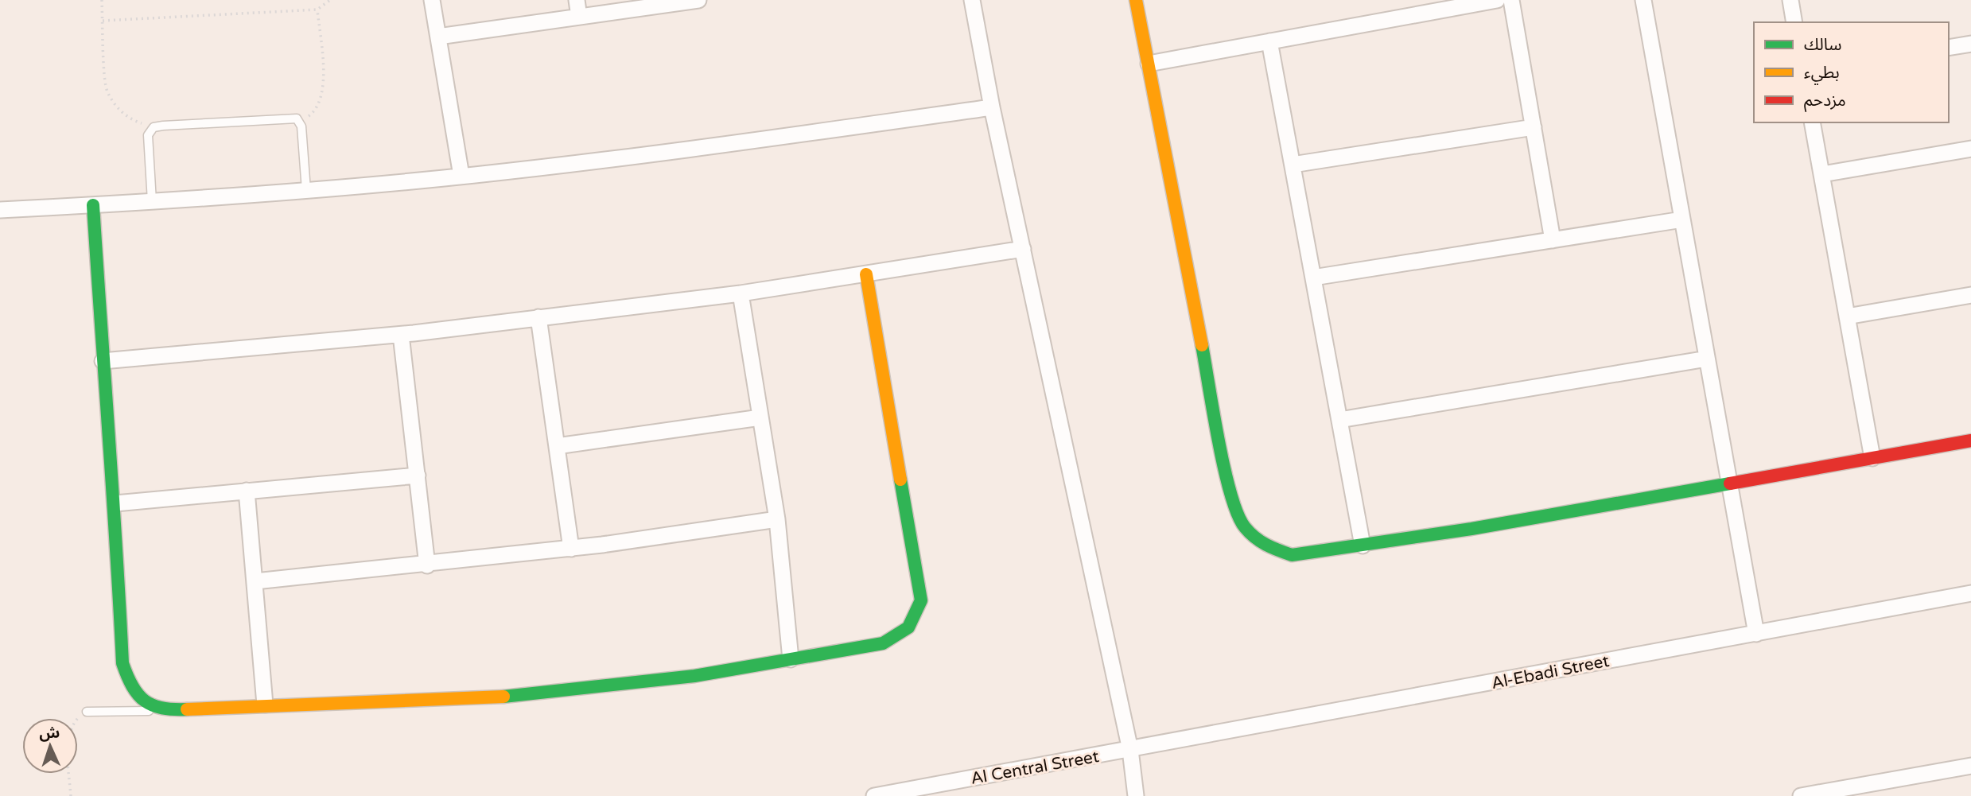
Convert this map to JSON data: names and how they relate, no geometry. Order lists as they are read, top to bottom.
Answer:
{
  "streets": {
    "street": ["Al-Ebadi Street", "Al Central Street"]
  },
  "crossings": [
    ["Al-Ebadi Street", "Al Central Street"]
  ],
  "legend": ["سالك", "بطيء", "مزدحم"],
  "north": "top"
}
